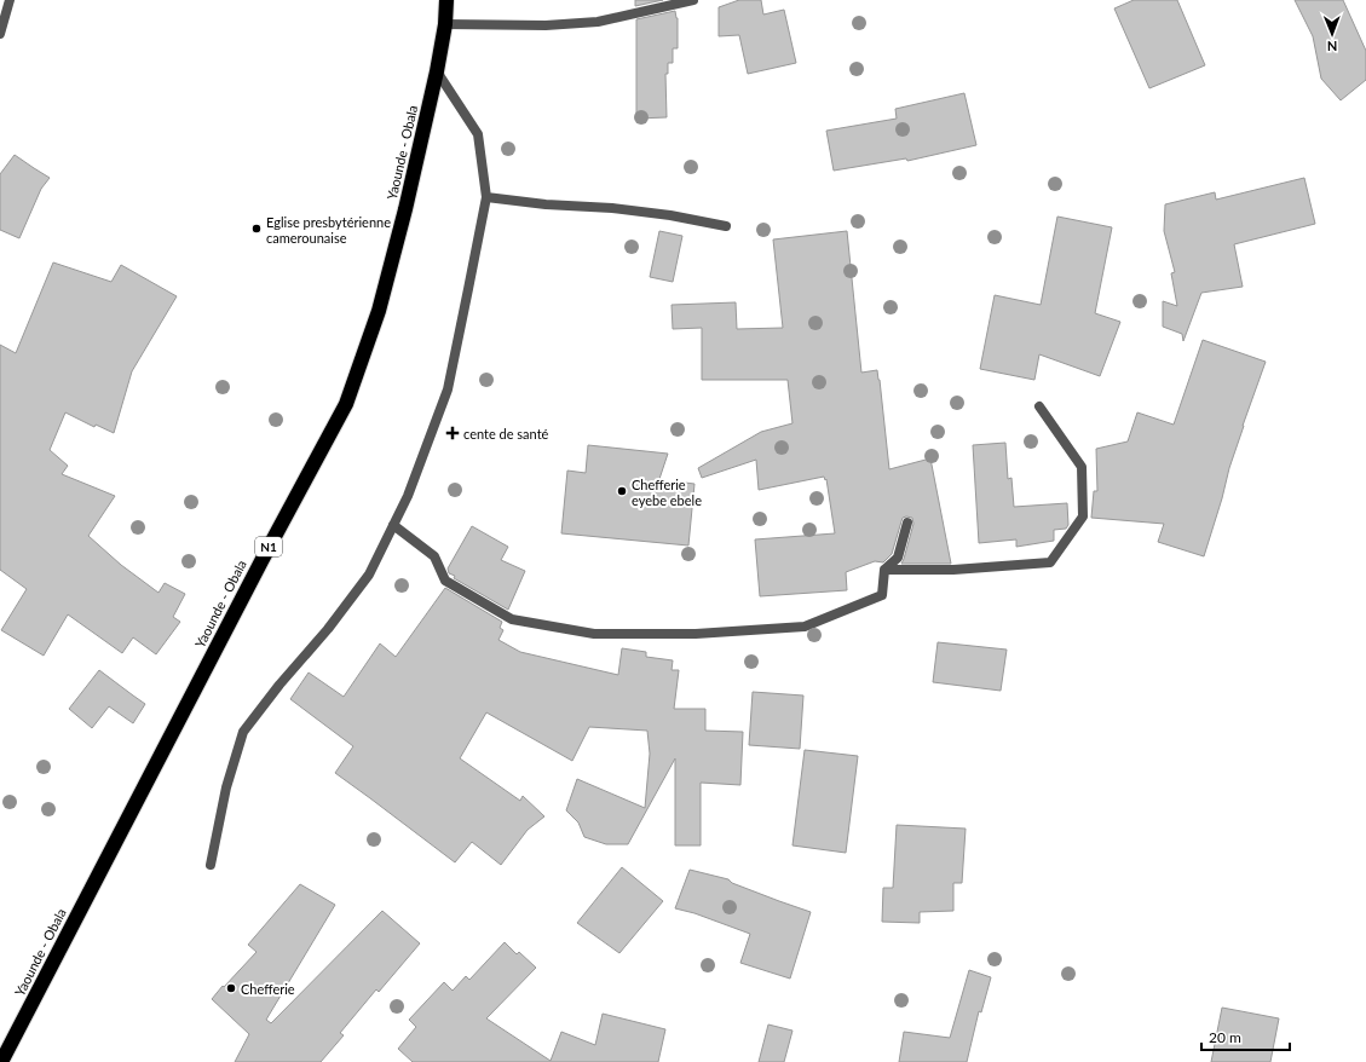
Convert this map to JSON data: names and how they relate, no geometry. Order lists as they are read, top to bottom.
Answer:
{
  "streets": {
    "highway": ["Yaounde - Obala", "N1"]
  },
  "places": {
    "other": ["Eglise presbytérienne camerounaise", "Chefferie eyebe ebele", "Chefferie"],
    "health": ["cente de santé"]
  },
  "scale_bar": "20 m",
  "north": "bottom"
}
